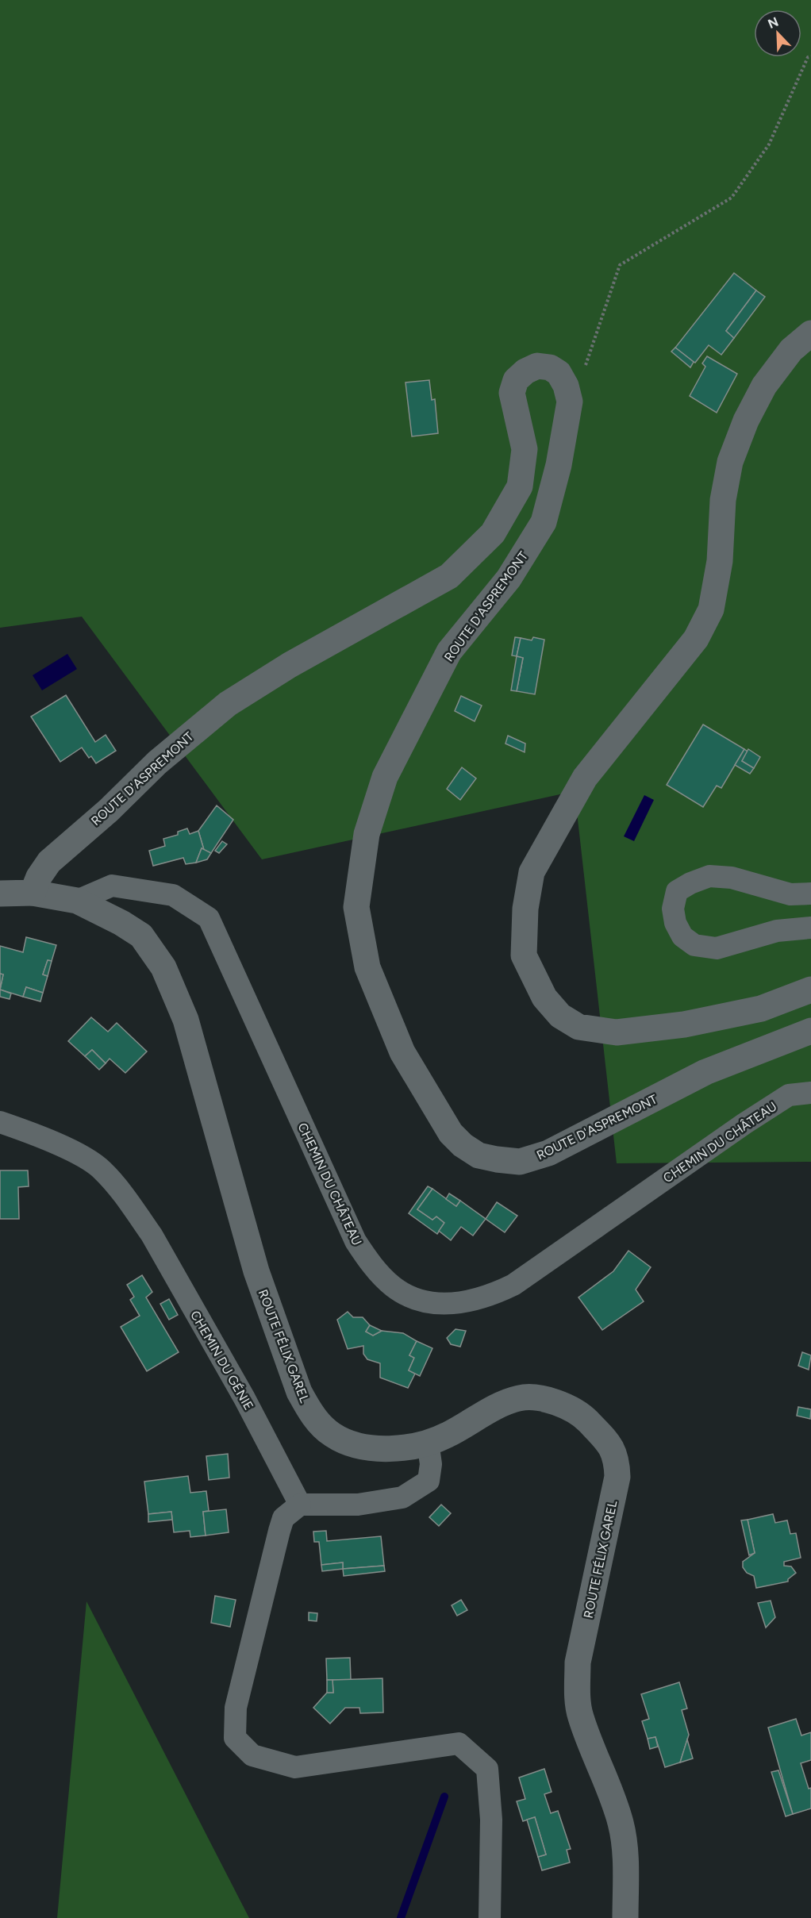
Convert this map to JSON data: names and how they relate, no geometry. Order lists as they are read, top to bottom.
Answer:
{
  "streets": {
    "street": [
      "ROUTE D'ASPREMONT",
      "CHEMIN DU CHÂTEAU",
      "ROUTE FÉLIX GAREL",
      "CHEMIN DU GÉNIE"
    ]
  },
  "crossings": [
    ["ROUTE D'ASPREMONT", "ROUTE FÉLIX GAREL"],
    ["CHEMIN DU CHÂTEAU", "ROUTE FÉLIX GAREL"]
  ],
  "north": "top left"
}
